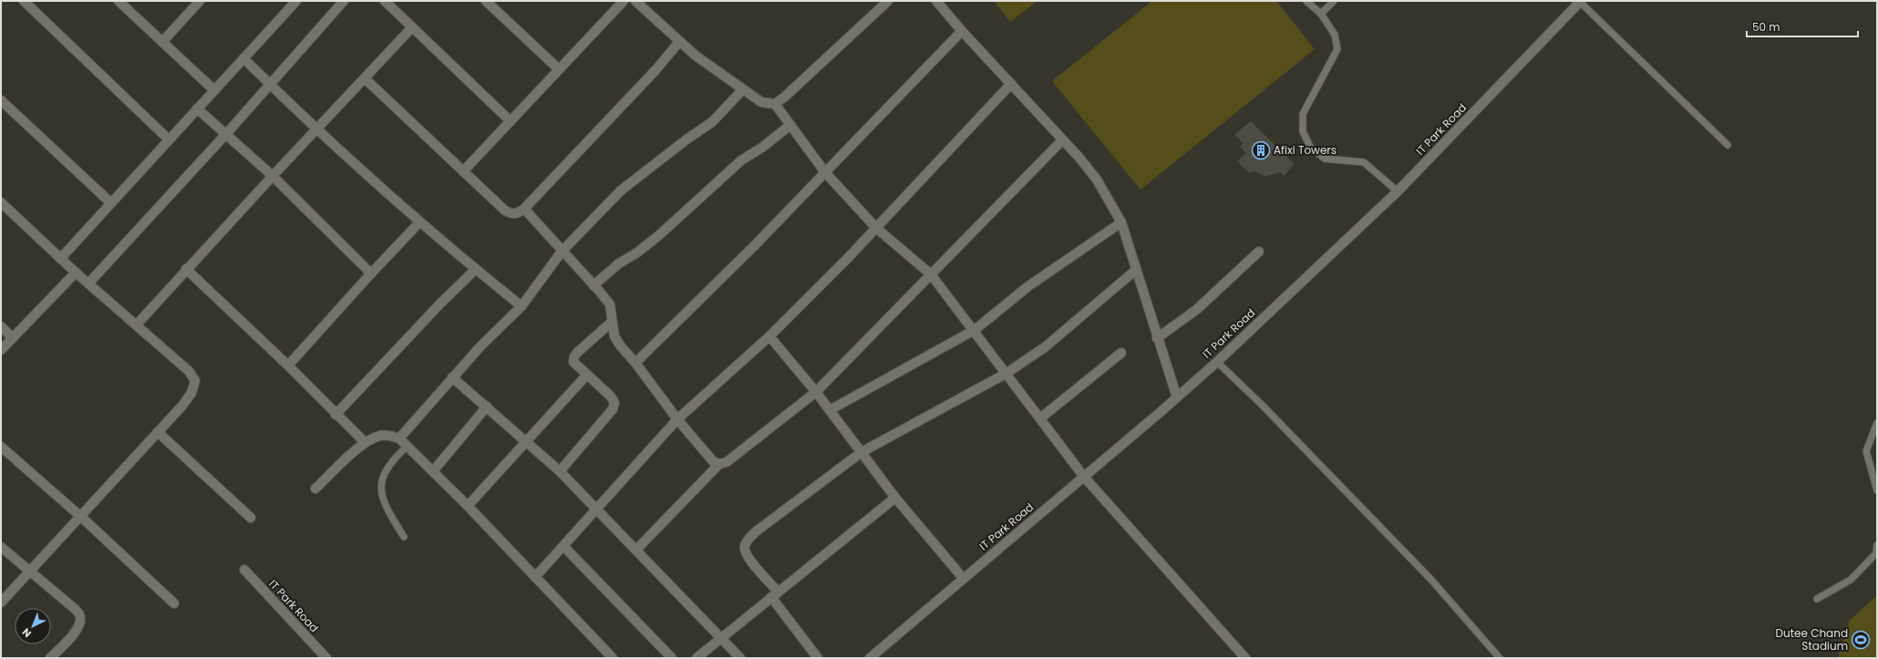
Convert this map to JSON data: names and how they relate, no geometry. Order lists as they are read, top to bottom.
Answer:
{
  "streets": {
    "street": ["IT Park Road"]
  },
  "places": {
    "building": ["Afixi Towers"],
    "sports": ["Dutee Chand Stadium"]
  },
  "scale_bar": "50 m",
  "north": "bottom left"
}
